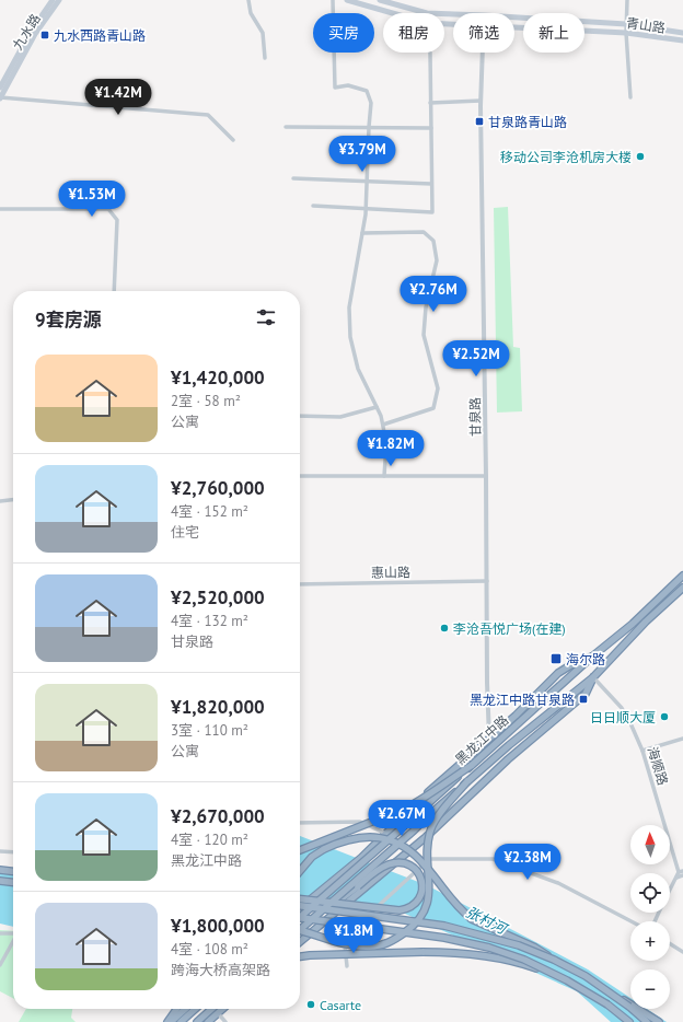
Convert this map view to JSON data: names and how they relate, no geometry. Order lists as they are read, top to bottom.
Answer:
{
  "streets": {
    "highway": ["黑龙江中路"],
    "main road": ["青山路", "九水路"],
    "street": ["甘泉路", "惠山路", "海顺路"]
  },
  "crossings": [
    ["甘泉路", "惠山路"],
    ["黑龙江中路", "海顺路"]
  ],
  "water": ["张村河"],
  "places": {
    "transit": [
      "九水西路青山路",
      "甘泉路青山路",
      "海尔路",
      "黑龙江中路甘泉路"
    ],
    "other": [
      "移动公司李沧机房大楼",
      "李沧吾悦广场(在建)",
      "日日顺大厦",
      "Casarte"
    ]
  },
  "north": "top",
  "page": {
    "chip": [
      "买房",
      "租房",
      "筛选",
      "新上"
    ],
    "price": [
      "¥1.42M",
      "¥3.79M",
      "¥1.53M",
      "¥2.76M",
      "¥2.52M",
      "¥1.82M",
      "¥2.67M",
      "¥2.38M",
      "¥1.8M"
    ],
    "heading": "9套房源",
    "list": [
      {
        "name": "¥1,420,000",
        "note": "2室 · 58 m² · 公寓"
      },
      {
        "name": "¥2,760,000",
        "note": "4室 · 152 m² · 住宅"
      },
      {
        "name": "¥2,520,000",
        "note": "4室 · 132 m² · 甘泉路"
      },
      {
        "name": "¥1,820,000",
        "note": "3室 · 110 m² · 公寓"
      },
      {
        "name": "¥2,670,000",
        "note": "4室 · 120 m² · 黑龙江中路"
      },
      {
        "name": "¥1,800,000",
        "note": "4室 · 108 m² · 跨海大桥高架路"
      }
    ],
    "map_buttons": ["+", "−"]
  }
}
